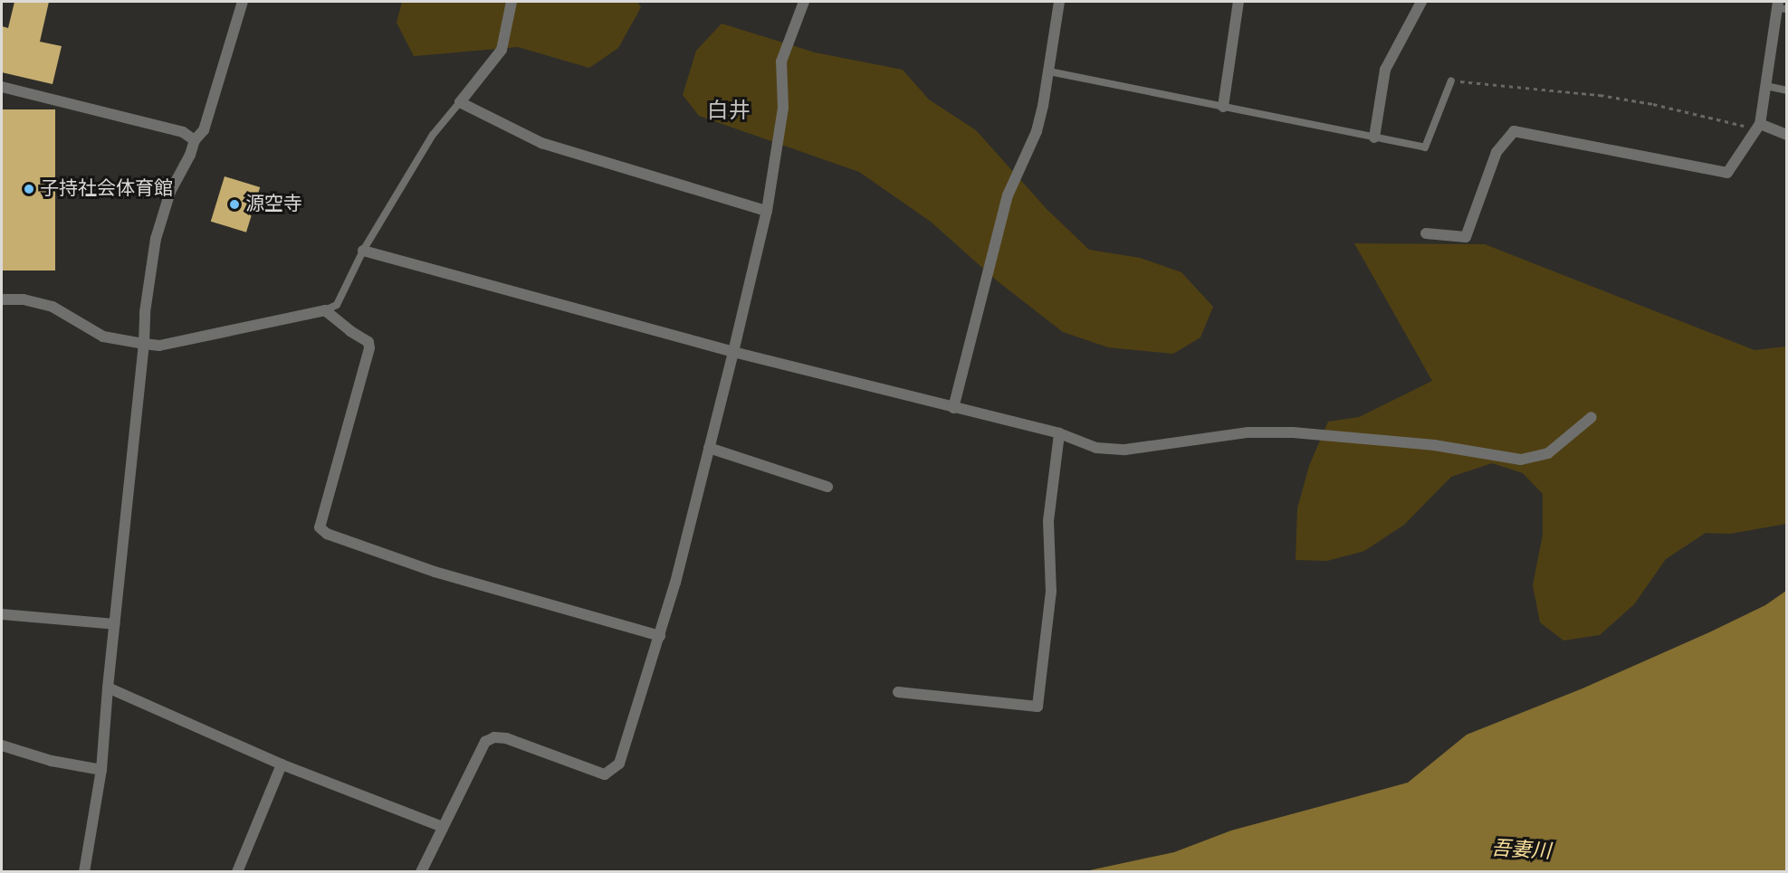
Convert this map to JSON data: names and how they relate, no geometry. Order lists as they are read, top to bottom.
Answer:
{
  "districts": ["白井"],
  "water": ["吾妻川"],
  "places": ["子持社会体育館", "源空寺"]
}
